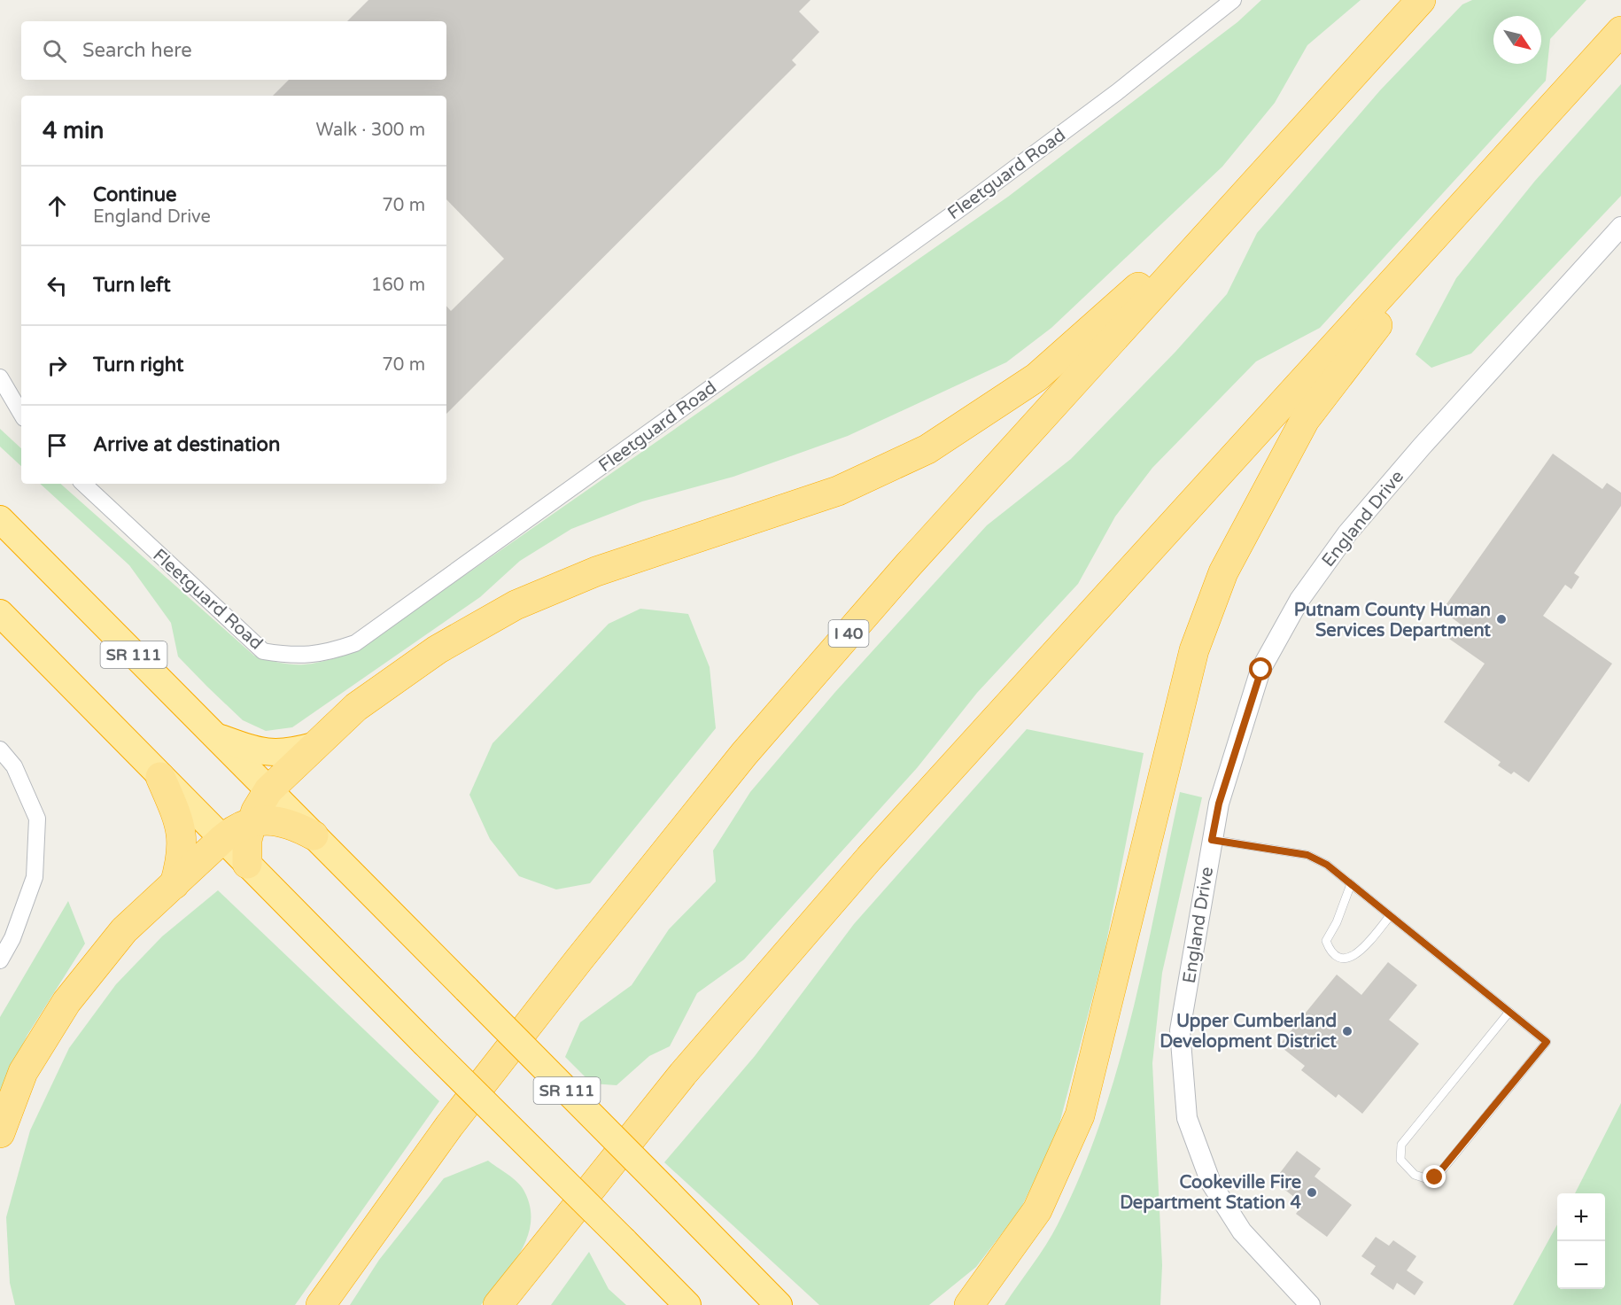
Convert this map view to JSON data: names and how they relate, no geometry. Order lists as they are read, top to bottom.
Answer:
{
  "streets": {
    "highway": ["I 40", "SR 111"],
    "street": ["Fleetguard Road", "England Drive"]
  },
  "places": ["Putnam County Human Services Department", "Upper Cumberland Development District", "Cookeville Fire Department Station 4"],
  "north": "bottom right",
  "page": {
    "search": "Search here",
    "heading": ["4 min", "Walk · 300 m"],
    "list": [
      ["Continue", "England Drive", "70 m"],
      ["Turn left", "160 m"],
      ["Turn right", "70 m"],
      "Arrive at destination"
    ],
    "map_buttons": ["+", "−"]
  }
}
